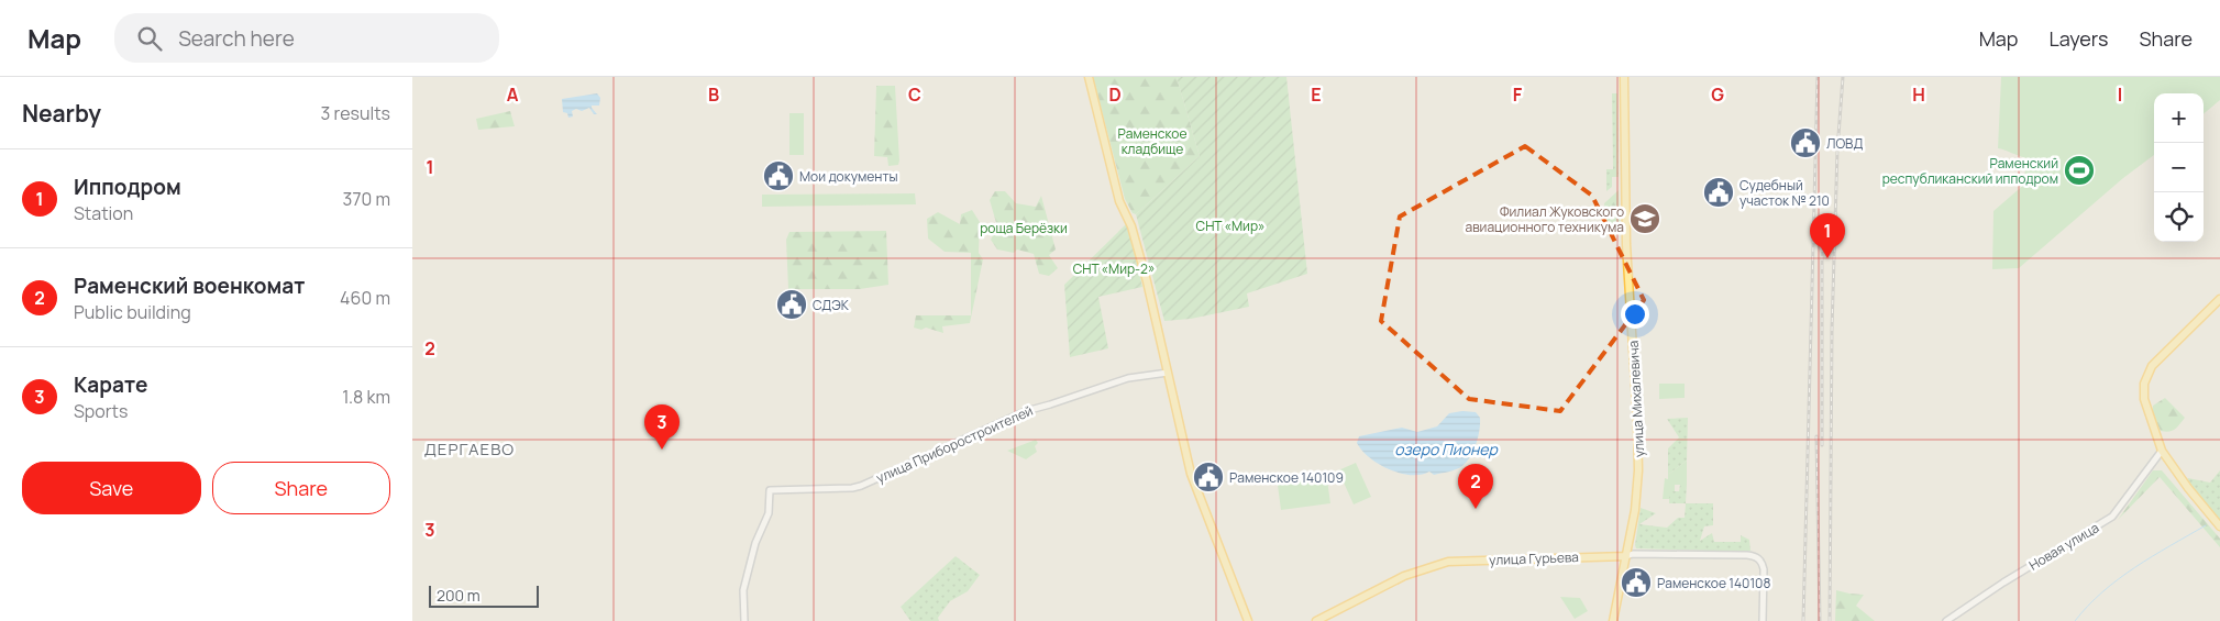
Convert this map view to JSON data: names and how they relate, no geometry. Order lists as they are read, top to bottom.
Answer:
{
  "streets": {
    "main road": ["улица Михалевича", "улица Гурьева"],
    "street": ["улица Приборостроителей", "Новая улица"]
  },
  "crossings": [
    ["улица Михалевича", "улица Гурьева"]
  ],
  "districts": ["ДЕРГАЕВО"],
  "water": ["озеро Пионер"],
  "parks": [
    "Раменское кладбище",
    "СНТ «Мир»",
    "роща Берёзки",
    "СНТ «Мир-2»"
  ],
  "places": {
    "public building": [
      "ЛОВД",
      "Мои документы",
      "Судебный участок № 210",
      "СДЭК",
      "Раменское 140109",
      "Раменское 140108"
    ],
    "sports": ["Раменский республиканский ипподром"],
    "school or university": ["Филиал Жуковского авиационного техникума"]
  },
  "scale_bar": "200 m",
  "page": {
    "header": "Map",
    "search": "Search here",
    "nav": ["Map", "Layers", "Share"],
    "heading": ["Nearby", "3 results"],
    "map_buttons": ["+", "−"],
    "list": [
      {
        "mark": "1",
        "name": "Ипподром",
        "note": "Station",
        "value": "370 m"
      },
      {
        "mark": "2",
        "name": "Раменский военкомат",
        "note": "Public building",
        "value": "460 m"
      },
      {
        "mark": "3",
        "name": "Карате",
        "note": "Sports",
        "value": "1.8 km"
      }
    ],
    "pins": ["1", "3", "2"],
    "buttons": ["Save", "Share"],
    "scale": "200 m"
  },
  "grid": {
    "columns": [
      "A",
      "B",
      "C",
      "D",
      "E",
      "F",
      "G",
      "H",
      "I"
    ],
    "rows": ["1", "2", "3"]
  }
}
